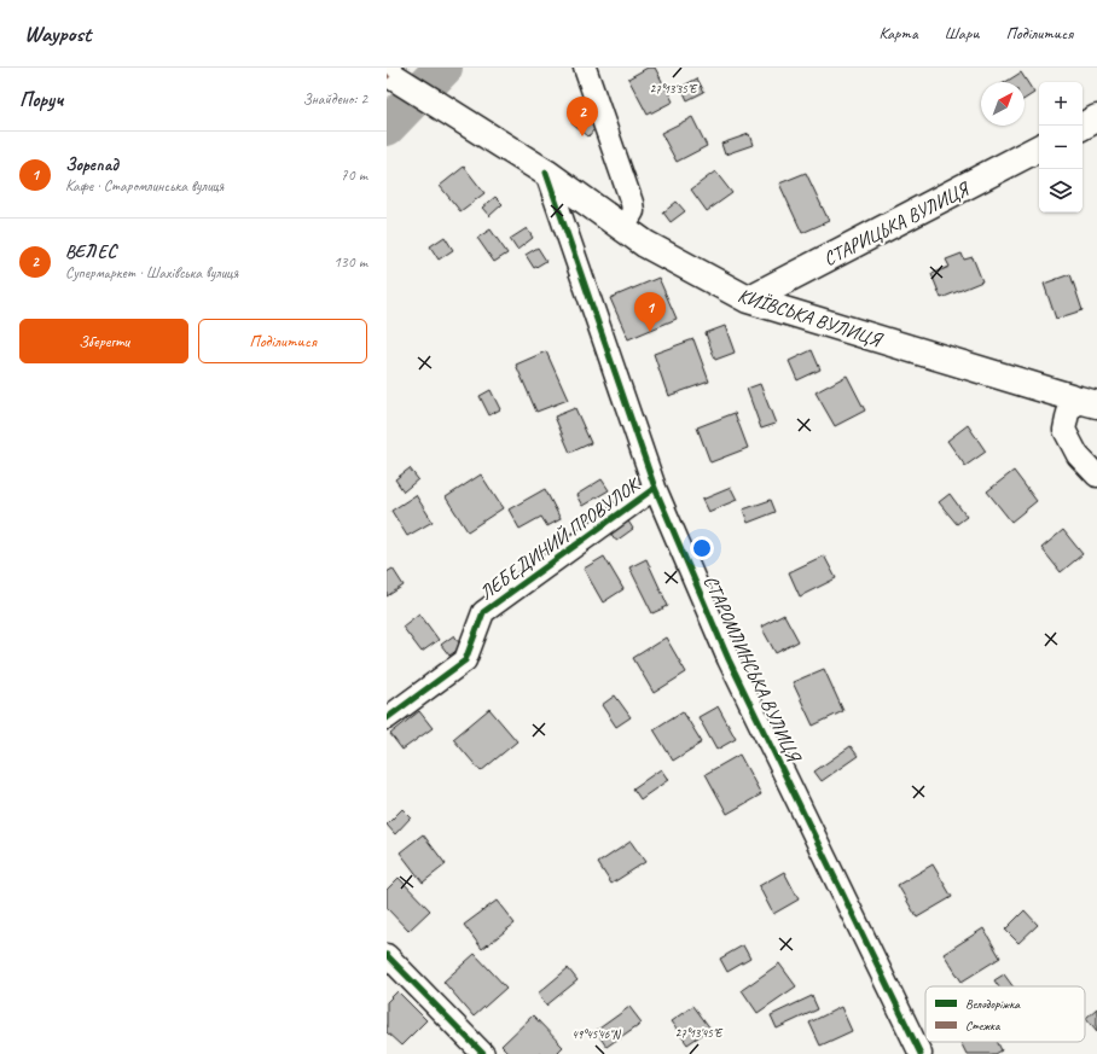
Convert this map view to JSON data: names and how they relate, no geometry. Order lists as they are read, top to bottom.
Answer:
{
  "streets": {
    "main road": ["СТАРИЦЬКА ВУЛИЦЯ", "КИЇВСЬКА ВУЛИЦЯ"],
    "street": ["ЛЕБЕДИНИЙ ПРОВУЛОК", "СТАРОМЛИНСЬКА ВУЛИЦЯ"]
  },
  "crossings": [
    ["СТАРИЦЬКА ВУЛИЦЯ", "КИЇВСЬКА ВУЛИЦЯ"],
    ["КИЇВСЬКА ВУЛИЦЯ", "СТАРОМЛИНСЬКА ВУЛИЦЯ"],
    ["ЛЕБЕДИНИЙ ПРОВУЛОК", "СТАРОМЛИНСЬКА ВУЛИЦЯ"]
  ],
  "legend": ["Велодоріжка", "Стежка"],
  "north": "top right",
  "page": {
    "header": "Waypost",
    "nav": ["Карта", "Шари", "Поділитися"],
    "heading": ["Поруч", "Знайдено: 2"],
    "map_buttons": ["+", "−"],
    "pins": ["2", "1"],
    "list": [
      {
        "mark": "1",
        "name": "Зорепад",
        "note": "Кафе · Старомлинська вулиця",
        "value": "70 m"
      },
      {
        "mark": "2",
        "name": "ВЕЛЕС",
        "note": "Супермаркет · Шахівська вулиця",
        "value": "130 m"
      }
    ],
    "buttons": ["Зберегти", "Поділитися"]
  },
  "coordinates": ["27°13'35\"E", "27°13'45\"E", "49°45'46\"N"]
}
